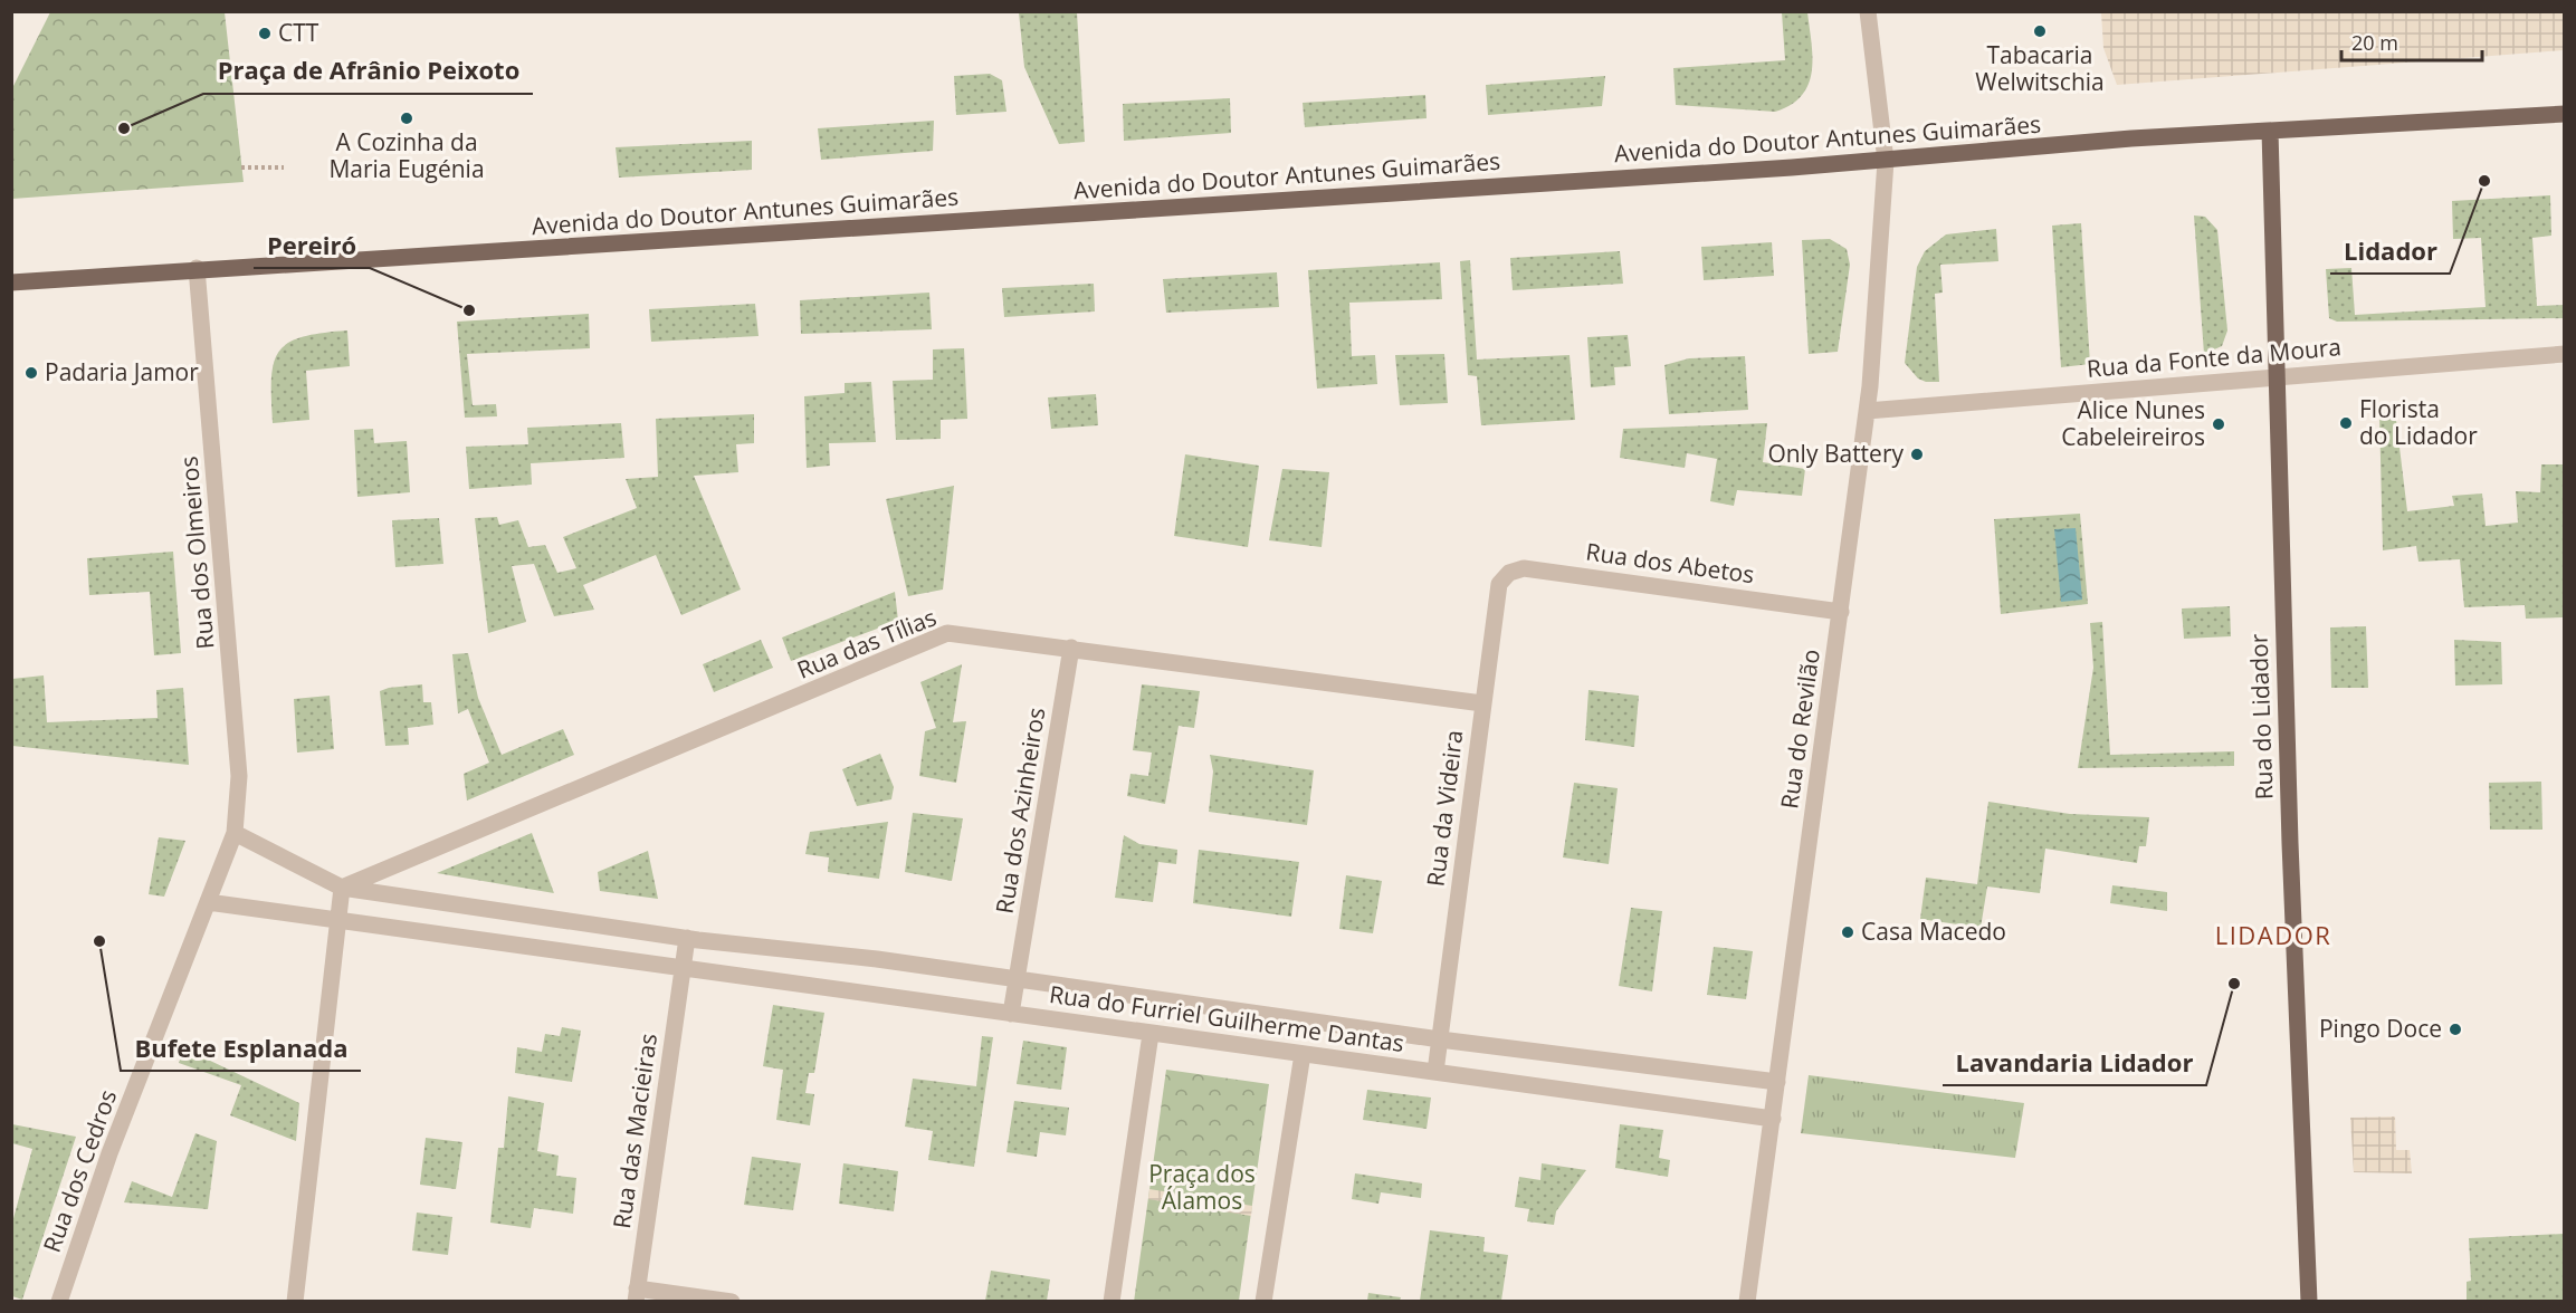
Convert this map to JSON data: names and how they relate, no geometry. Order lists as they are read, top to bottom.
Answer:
{
  "streets": {
    "main road": ["Avenida do Doutor Antunes Guimarães", "Rua do Lidador"],
    "street": [
      "Rua da Fonte da Moura",
      "Rua dos Olmeiros",
      "Rua dos Abetos",
      "Rua das Tílias",
      "Rua do Revilão",
      "Rua da Videira",
      "Rua dos Azinheiros",
      "Rua do Furriel Guilherme Dantas",
      "Rua das Macieiras",
      "Rua dos Cedros"
    ]
  },
  "crossings": [
    ["Avenida do Doutor Antunes Guimarães", "Rua dos Olmeiros"],
    ["Avenida do Doutor Antunes Guimarães", "Rua do Lidador"],
    ["Avenida do Doutor Antunes Guimarães", "Rua do Revilão"],
    ["Rua da Fonte da Moura", "Rua do Lidador"],
    ["Rua da Fonte da Moura", "Rua do Revilão"],
    ["Rua dos Olmeiros", "Rua do Furriel Guilherme Dantas"],
    ["Rua dos Olmeiros", "Rua dos Cedros"],
    ["Rua dos Abetos", "Rua do Revilão"],
    ["Rua dos Abetos", "Rua da Videira"],
    ["Rua das Tílias", "Rua da Videira"],
    ["Rua das Tílias", "Rua dos Azinheiros"],
    ["Rua das Tílias", "Rua do Furriel Guilherme Dantas"],
    ["Rua do Revilão", "Rua do Furriel Guilherme Dantas"],
    ["Rua da Videira", "Rua do Furriel Guilherme Dantas"],
    ["Rua dos Azinheiros", "Rua do Furriel Guilherme Dantas"],
    ["Rua do Furriel Guilherme Dantas", "Rua das Macieiras"],
    ["Rua do Furriel Guilherme Dantas", "Rua dos Cedros"]
  ],
  "districts": ["LIDADOR"],
  "parks": ["Praça dos Álamos"],
  "places": [
    "Tabacaria Welwitschia",
    "CTT",
    "A Cozinha da Maria Eugénia",
    "Praça de Afrânio Peixoto",
    "Lidador",
    "Pereiró",
    "Padaria Jamor",
    "Florista do Lidador",
    "Alice Nunes Cabeleireiros",
    "Only Battery",
    "Casa Macedo",
    "Bufete Esplanada",
    "Lavandaria Lidador",
    "Pingo Doce"
  ],
  "scale_bar": "20 m"
}
